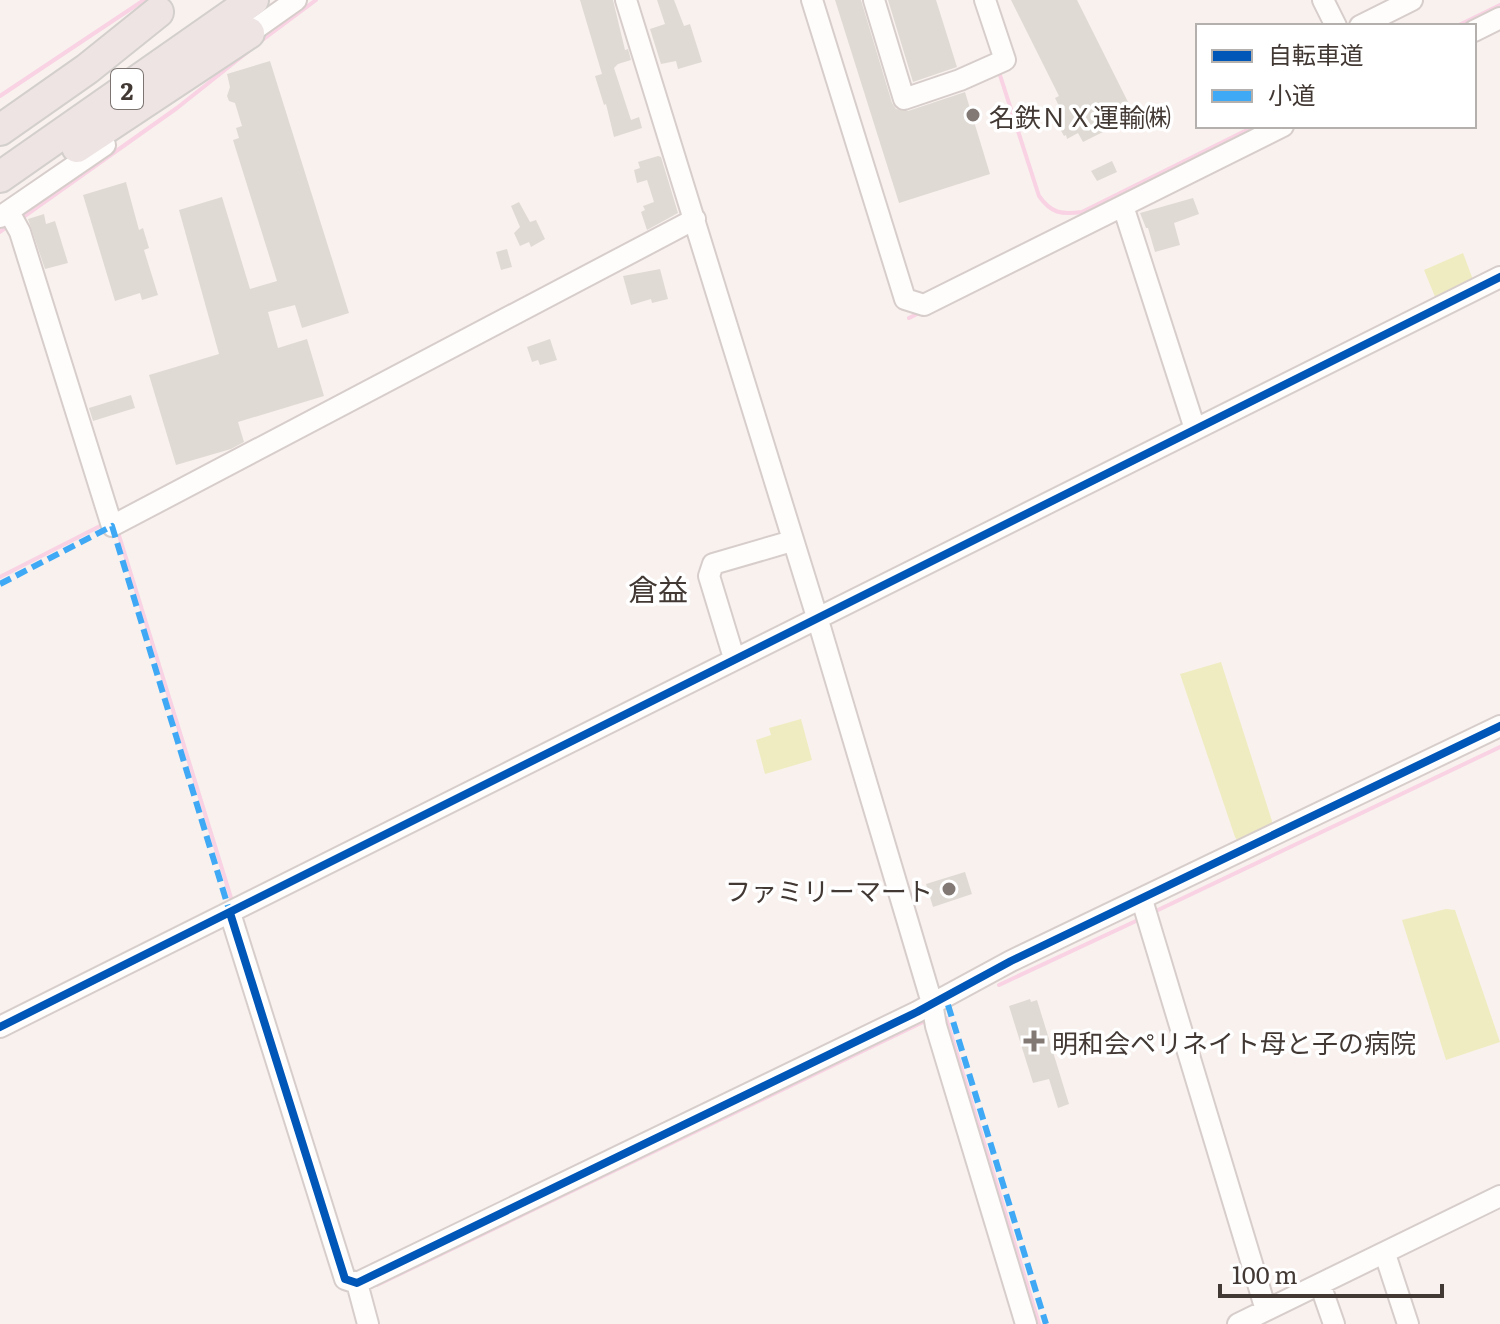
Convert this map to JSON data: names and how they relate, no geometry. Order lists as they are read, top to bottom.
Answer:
{
  "streets": {
    "highway": ["2"]
  },
  "districts": ["倉益"],
  "places": {
    "other": ["名鉄ＮＸ運輸㈱", "ファミリーマート"],
    "health": ["明和会ペリネイト母と子の病院"]
  },
  "legend": ["自転車道", "小道"],
  "scale_bar": "100 m"
}
